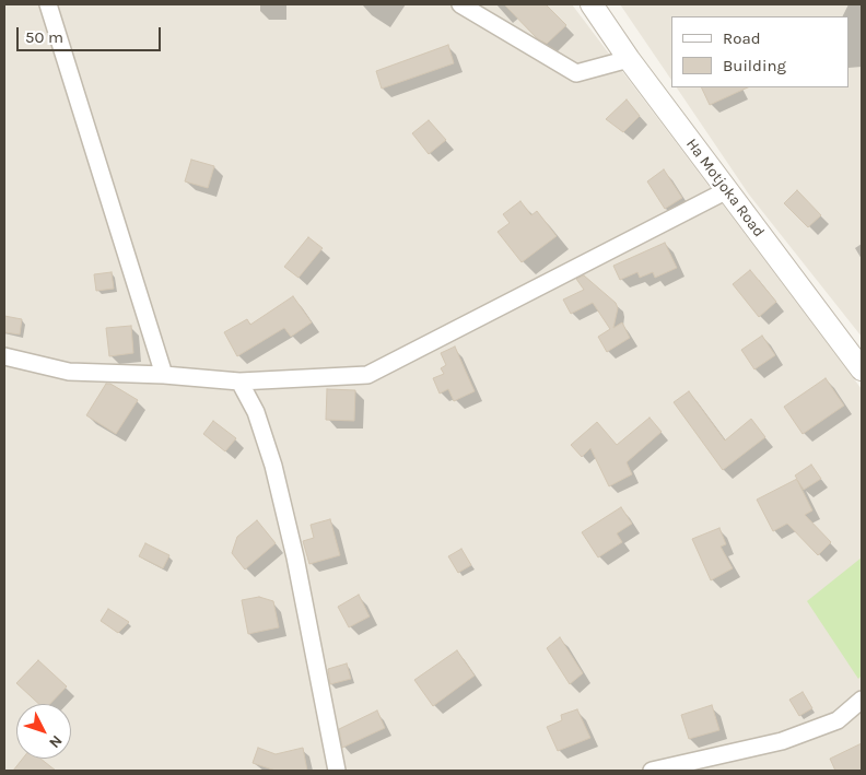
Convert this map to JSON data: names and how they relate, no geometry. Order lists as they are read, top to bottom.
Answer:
{
  "streets": {
    "street": ["Ha Motjoka Road"]
  },
  "legend": ["Road", "Building"],
  "scale_bar": "50 m",
  "north": "bottom right"
}
